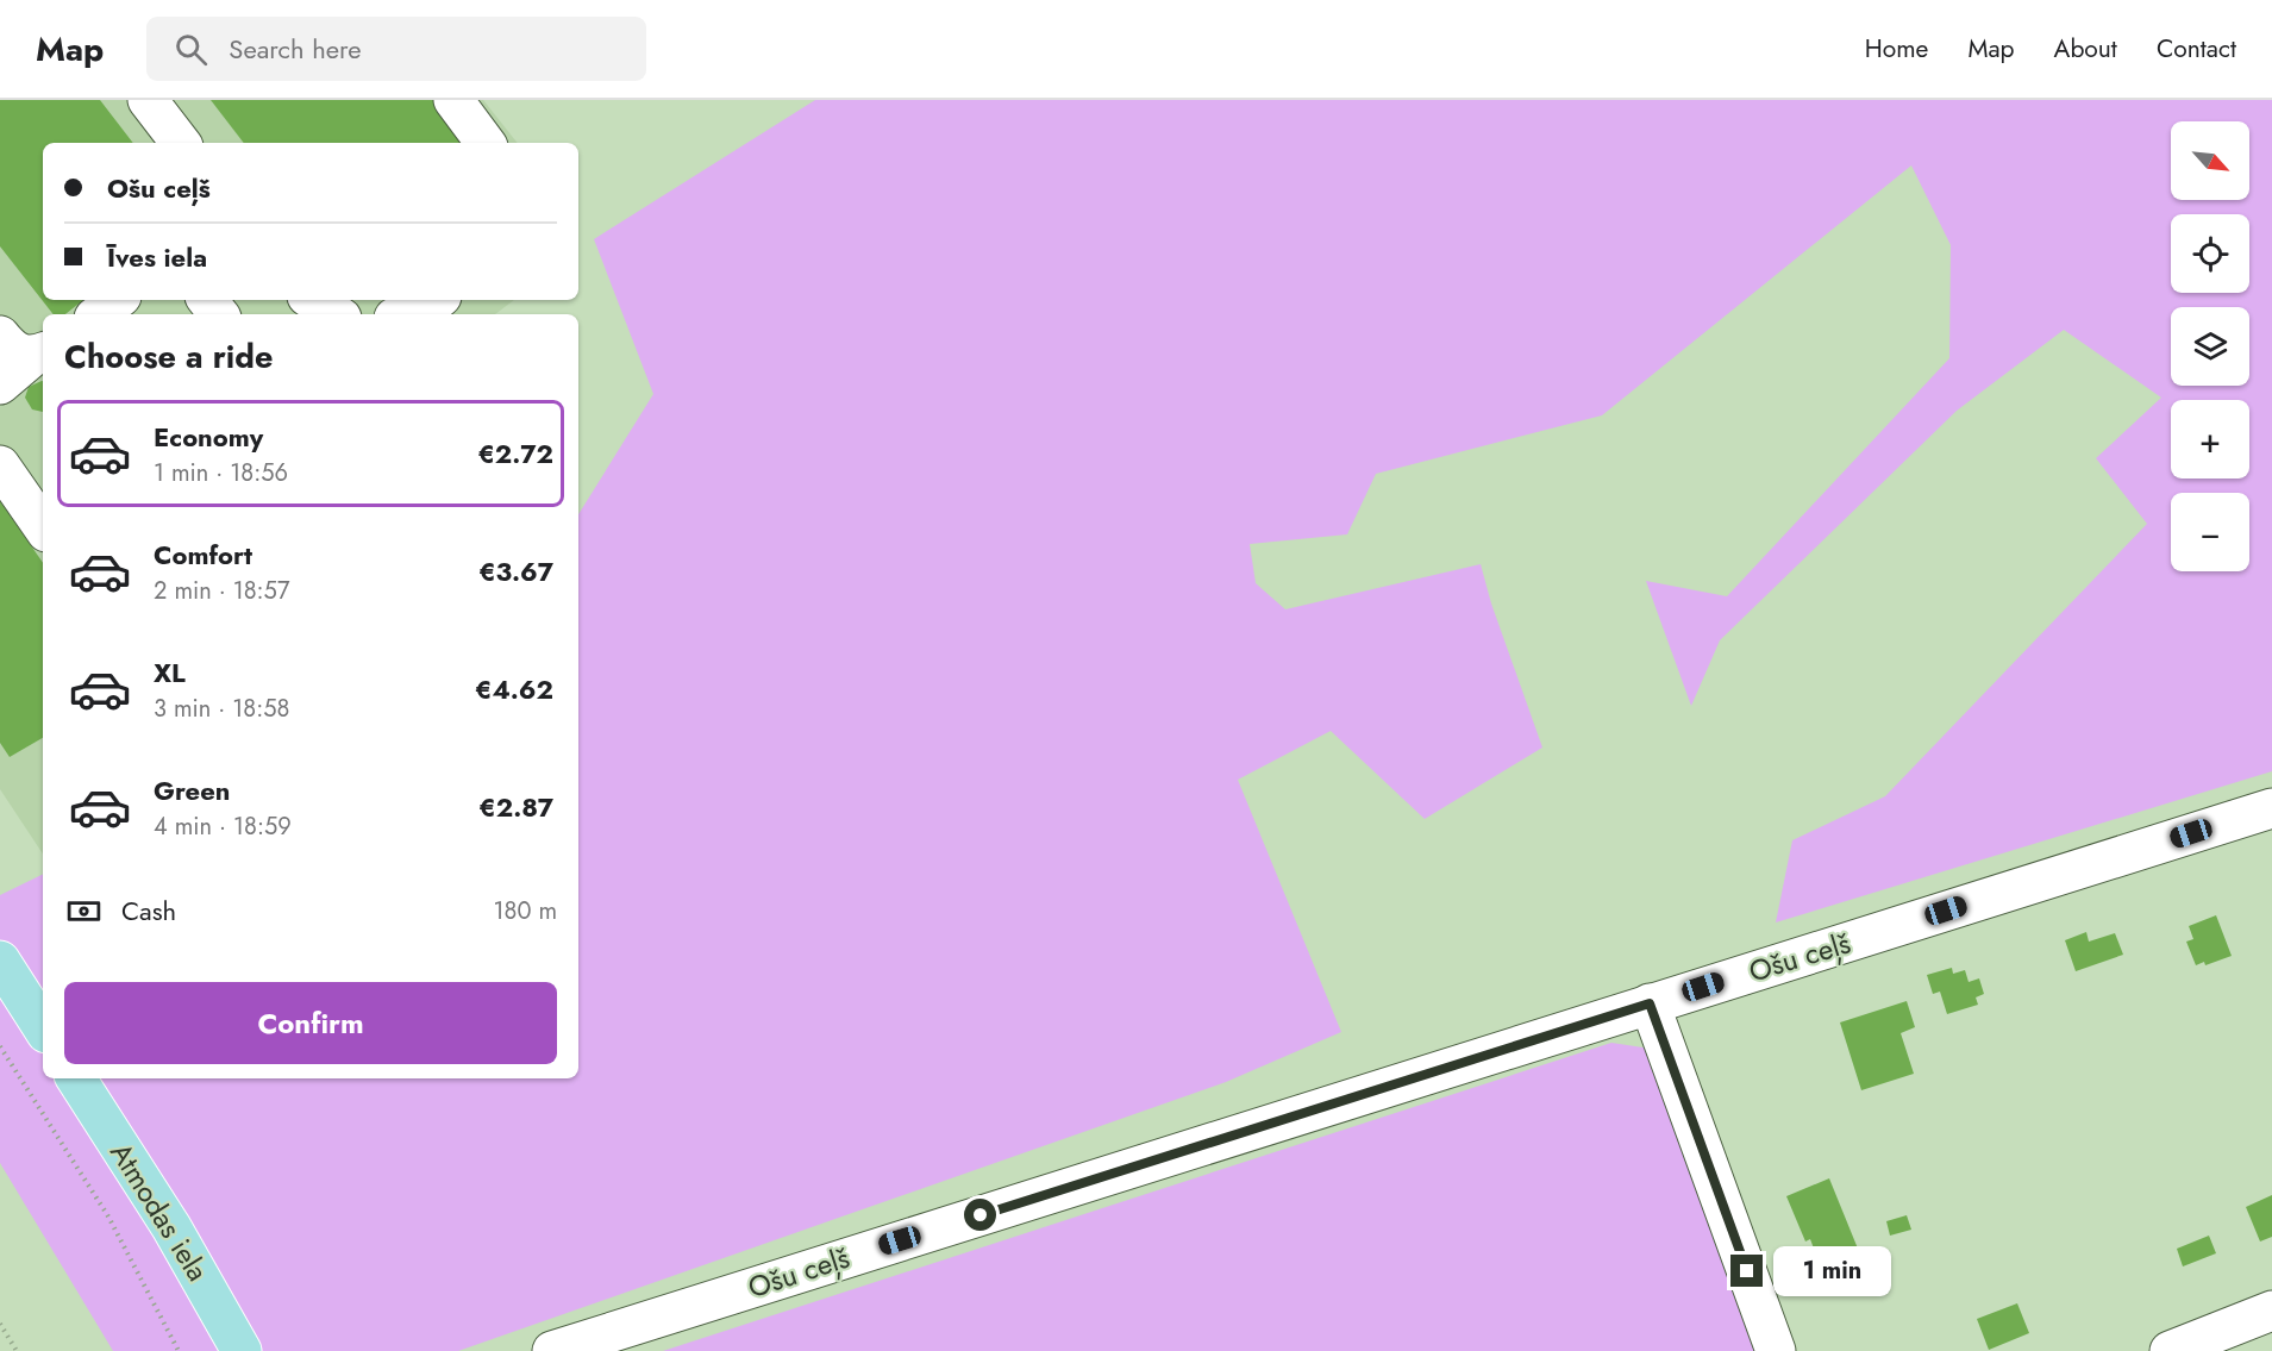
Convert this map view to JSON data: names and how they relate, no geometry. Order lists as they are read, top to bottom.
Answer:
{
  "streets": {
    "main road": ["Atmodas iela"],
    "street": ["Ošu ceļš"]
  },
  "north": "bottom right",
  "page": {
    "header": "Map",
    "search": "Search here",
    "nav": [
      "Home",
      "Map",
      "About",
      "Contact"
    ],
    "map_buttons": ["+", "−"],
    "banner": ["Ošu ceļš", "Īves iela"],
    "heading": "Choose a ride",
    "list": [
      {
        "name": "Economy",
        "note": "1 min · 18:56",
        "value": "€2.72"
      },
      {
        "name": "Comfort",
        "note": "2 min · 18:57",
        "value": "€3.67"
      },
      {
        "name": "XL",
        "note": "3 min · 18:58",
        "value": "€4.62"
      },
      {
        "name": "Green",
        "note": "4 min · 18:59",
        "value": "€2.87"
      }
    ],
    "pay": ["Cash", "180 m"],
    "buttons": "Confirm",
    "bubble": "1 min"
  }
}
